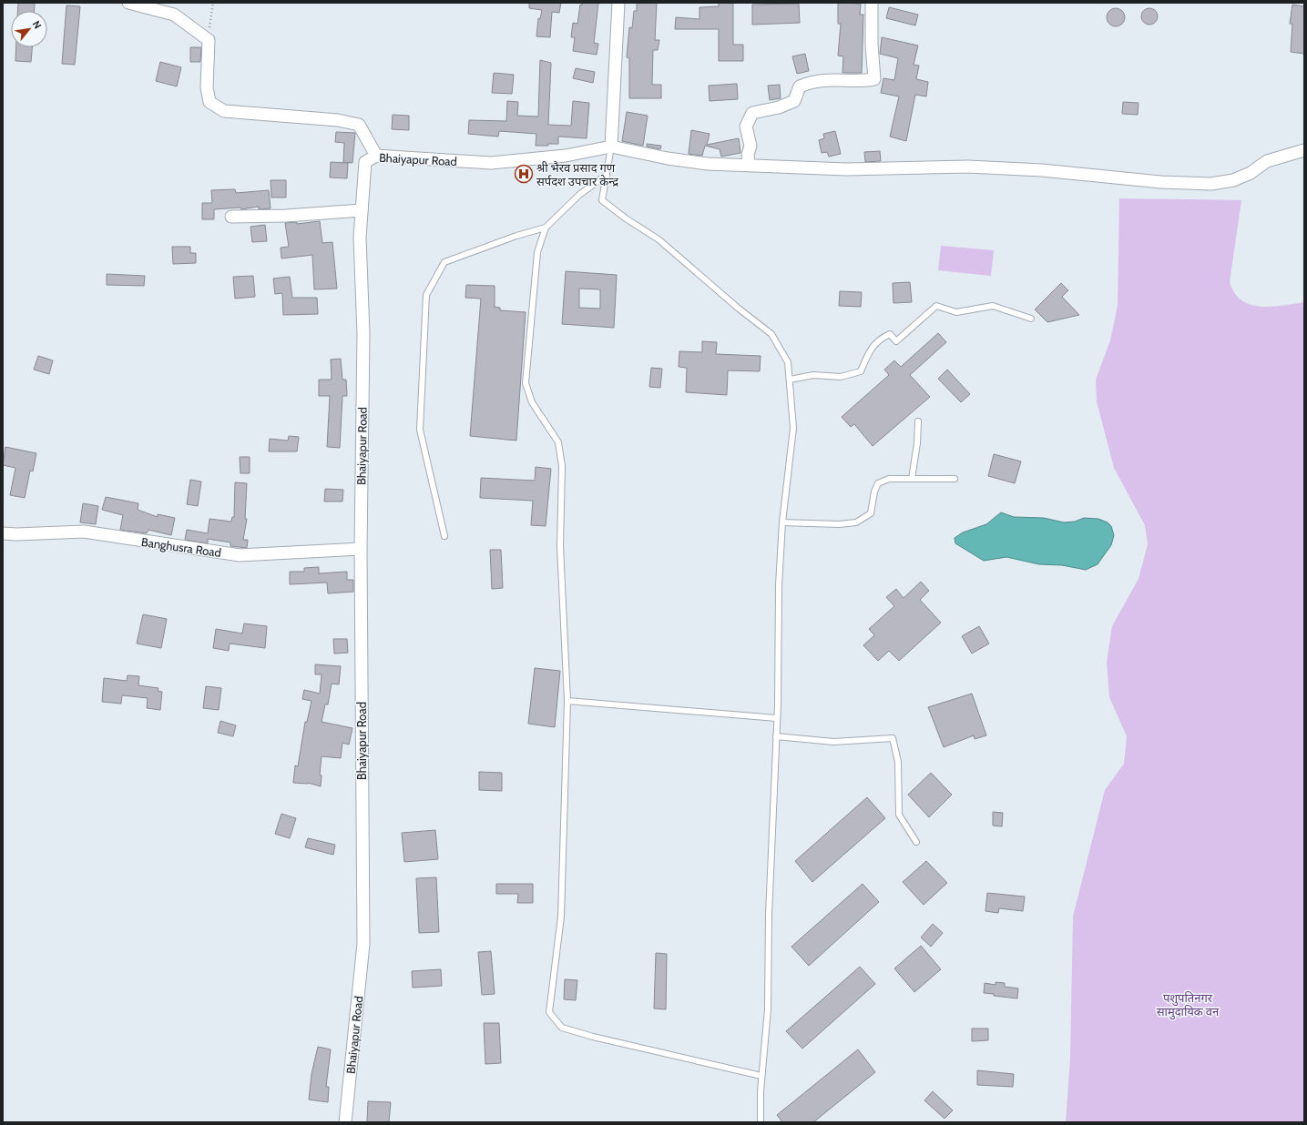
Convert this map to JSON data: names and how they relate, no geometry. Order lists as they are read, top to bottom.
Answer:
{
  "streets": {
    "street": ["Bhaiyapur Road", "Banghusra Road"]
  },
  "crossings": [
    ["Bhaiyapur Road", "Banghusra Road"]
  ],
  "parks": ["पशुपतिनगर सामुदायिक वन"],
  "places": {
    "hospital": ["श्री भैरव प्रसाद गण सर्पदश उपचार केन्द्र"]
  },
  "north": "top right"
}
